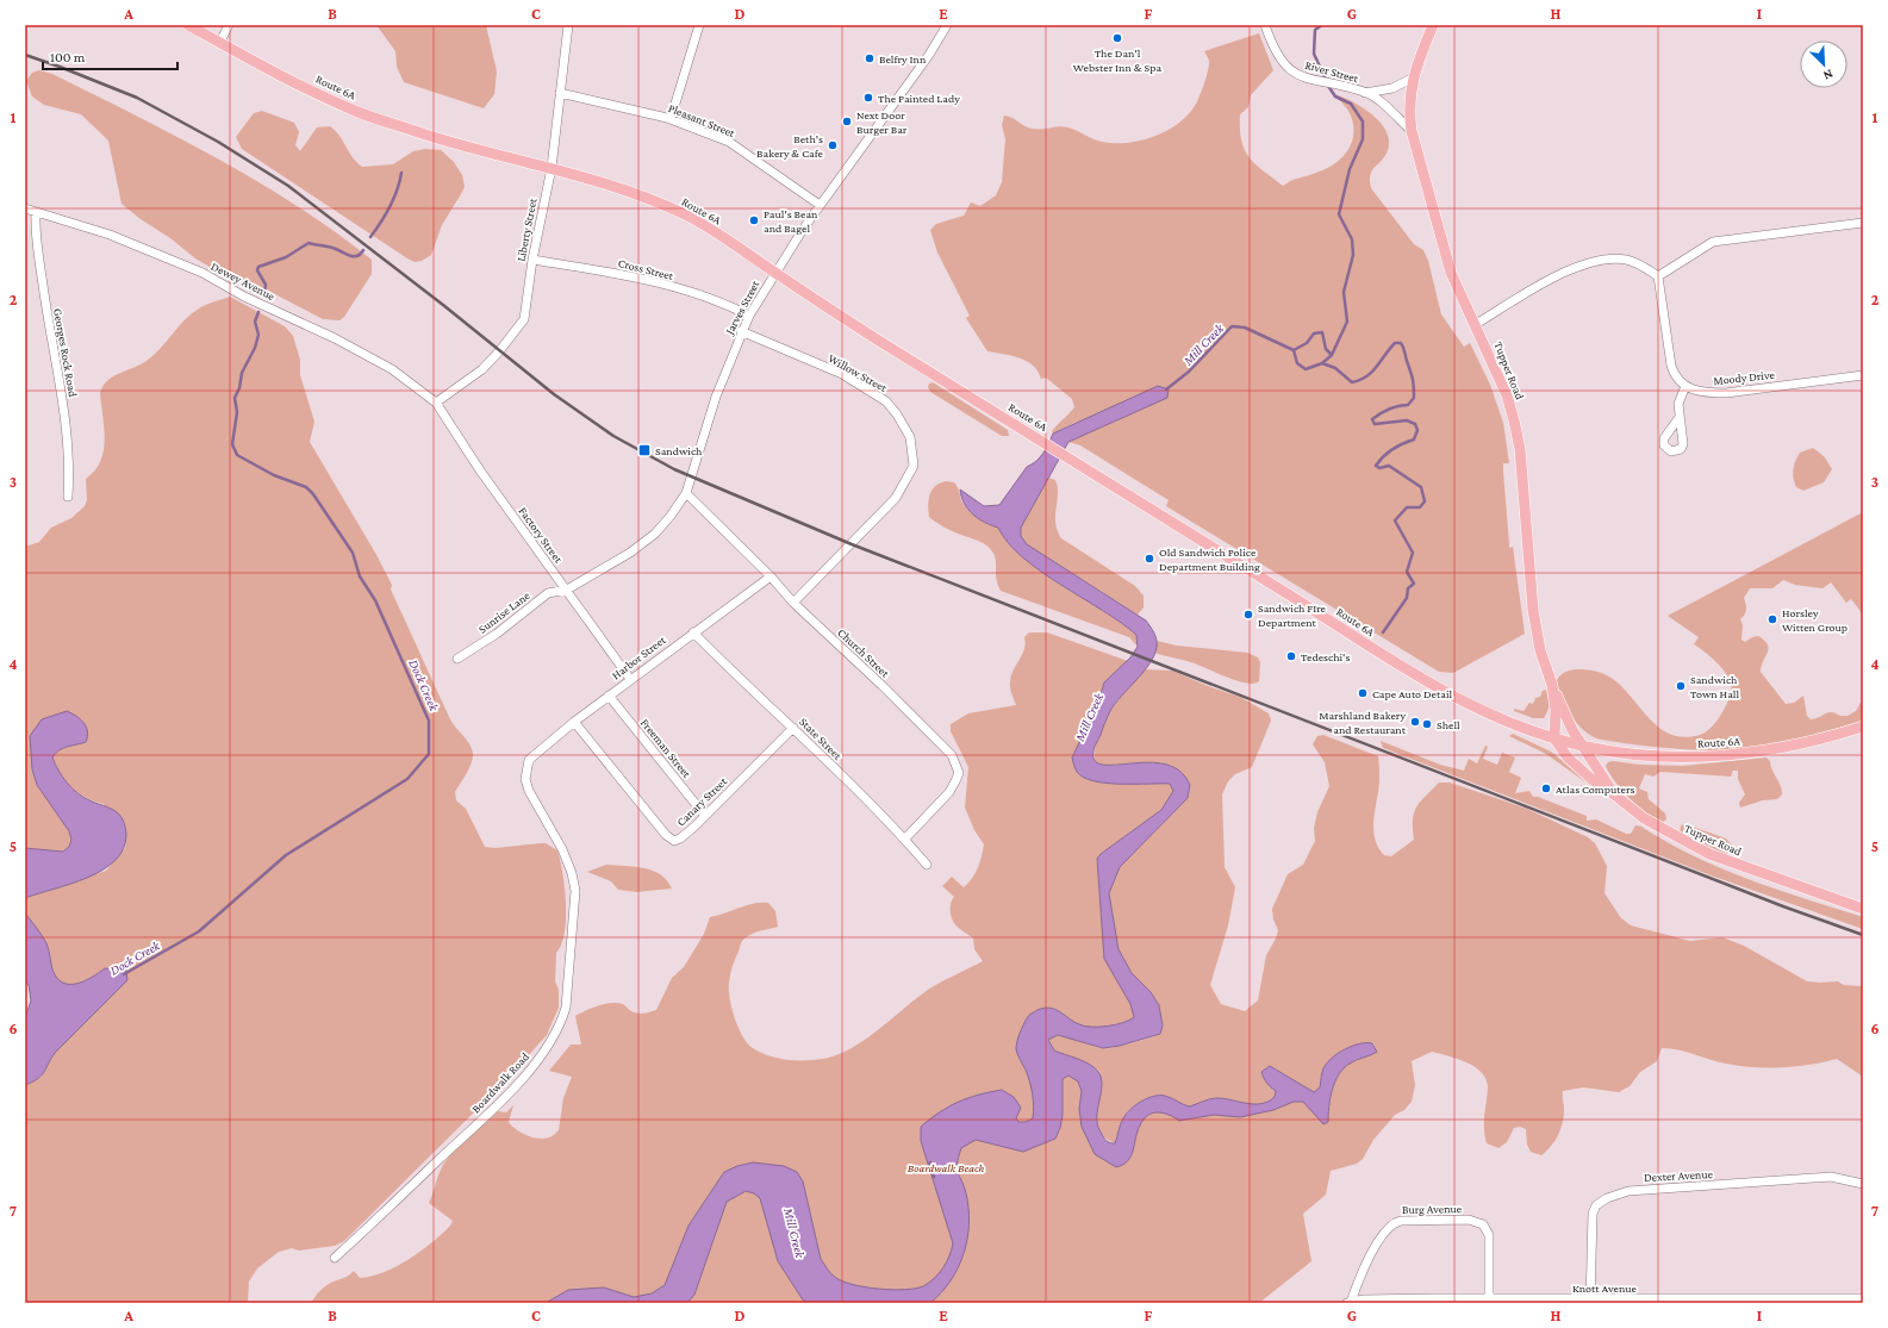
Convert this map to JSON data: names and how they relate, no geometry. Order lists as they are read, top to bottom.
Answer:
{
  "streets": {
    "main road": ["Route 6A", "Tupper Road"],
    "street": [
      "River Street",
      "Pleasant Street",
      "Liberty Street",
      "Cross Street",
      "Dewey Avenue",
      "Jarves Street",
      "Georges Rock Road",
      "Willow Street",
      "Moody Drive",
      "Factory Street",
      "Sunrise Lane",
      "Church Street",
      "Harbor Street",
      "State Street",
      "Freeman Street",
      "Canary Street",
      "Boardwalk Road",
      "Dexter Avenue",
      "Burg Avenue",
      "Knott Avenue"
    ]
  },
  "crossings": [
    ["River Street", "Tupper Road"],
    ["Route 6A", "Liberty Street"],
    ["Route 6A", "Jarves Street"],
    ["Route 6A", "Tupper Road"],
    ["Pleasant Street", "Liberty Street"],
    ["Pleasant Street", "Jarves Street"],
    ["Liberty Street", "Cross Street"],
    ["Liberty Street", "Dewey Avenue"],
    ["Liberty Street", "Factory Street"],
    ["Cross Street", "Jarves Street"],
    ["Dewey Avenue", "Georges Rock Road"],
    ["Dewey Avenue", "Factory Street"],
    ["Jarves Street", "Willow Street"],
    ["Jarves Street", "Factory Street"],
    ["Jarves Street", "Sunrise Lane"],
    ["Jarves Street", "Church Street"],
    ["Willow Street", "Church Street"],
    ["Factory Street", "Sunrise Lane"],
    ["Factory Street", "Harbor Street"],
    ["Church Street", "Harbor Street"],
    ["Church Street", "State Street"],
    ["Harbor Street", "State Street"],
    ["Harbor Street", "Freeman Street"],
    ["Harbor Street", "Canary Street"],
    ["Harbor Street", "Boardwalk Road"],
    ["State Street", "Canary Street"],
    ["Freeman Street", "Canary Street"],
    ["Dexter Avenue", "Knott Avenue"],
    ["Burg Avenue", "Knott Avenue"]
  ],
  "water": ["Mill Creek", "Dock Creek"],
  "parks": ["Boardwalk Beach"],
  "places": {
    "other": [
      "The Dan'l Webster Inn & Spa",
      "Belfry Inn",
      "The Painted Lady",
      "Next Door Burger Bar",
      "Beth's Bakery & Cafe",
      "Paul's Bean and Bagel",
      "Old Sandwich Police Department Building",
      "Sandwich FIre Department",
      "Horsley Witten Group",
      "Tedeschi's",
      "Sandwich Town Hall",
      "Cape Auto Detail",
      "Marshland Bakery and Restaurant",
      "Shell",
      "Atlas Computers"
    ],
    "transit": ["Sandwich"]
  },
  "scale_bar": "100 m",
  "north": "bottom right",
  "grid": {
    "columns": [
      "A",
      "B",
      "C",
      "D",
      "E",
      "F",
      "G",
      "H",
      "I"
    ],
    "rows": [
      "1",
      "2",
      "3",
      "4",
      "5",
      "6",
      "7"
    ]
  }
}
